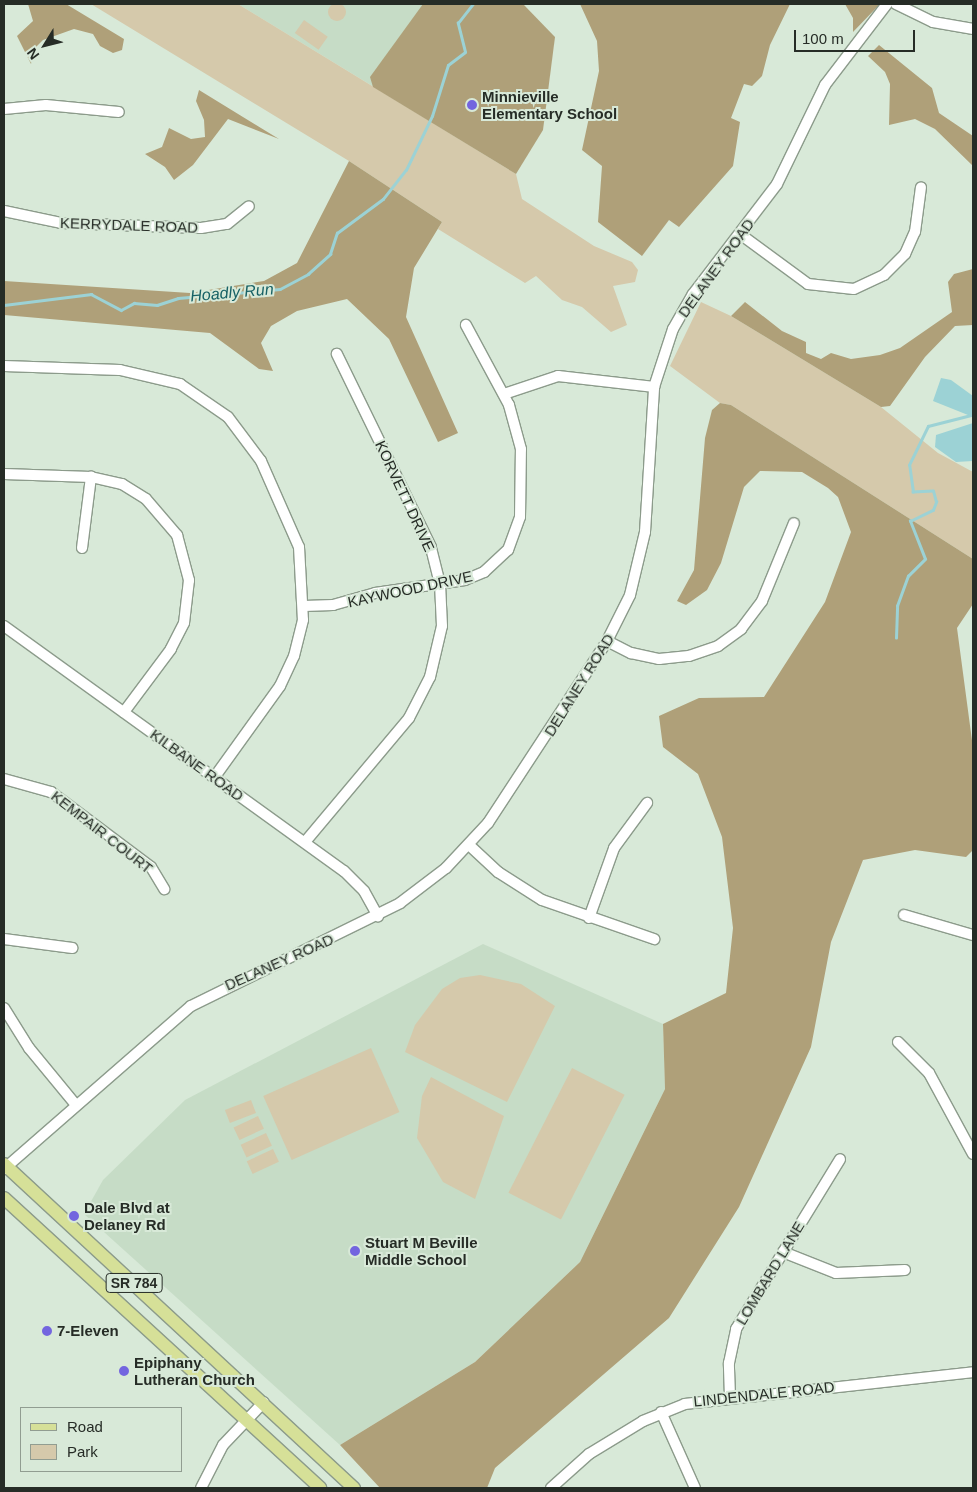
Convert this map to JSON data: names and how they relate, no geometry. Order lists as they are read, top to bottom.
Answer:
{
  "streets": {
    "main road": ["SR 784"],
    "street": [
      "KERRYDALE ROAD",
      "DELANEY ROAD",
      "KORVETT DRIVE",
      "KAYWOOD DRIVE",
      "KILBANE ROAD",
      "KEMPAIR COURT",
      "LOMBARD LANE",
      "LINDENDALE ROAD"
    ]
  },
  "crossings": [
    ["DELANEY ROAD", "KILBANE ROAD"],
    ["DELANEY ROAD", "SR 784"],
    ["KORVETT DRIVE", "KAYWOOD DRIVE"],
    ["KORVETT DRIVE", "KILBANE ROAD"],
    ["LOMBARD LANE", "LINDENDALE ROAD"]
  ],
  "water": ["Hoadly Run"],
  "places": [
    "Minnieville Elementary School",
    "Dale Blvd at Delaney Rd",
    "Stuart M Beville Middle School",
    "7-Eleven",
    "Epiphany Lutheran Church"
  ],
  "legend": ["Road", "Park"],
  "scale_bar": "100 m",
  "north": "bottom left"
}
